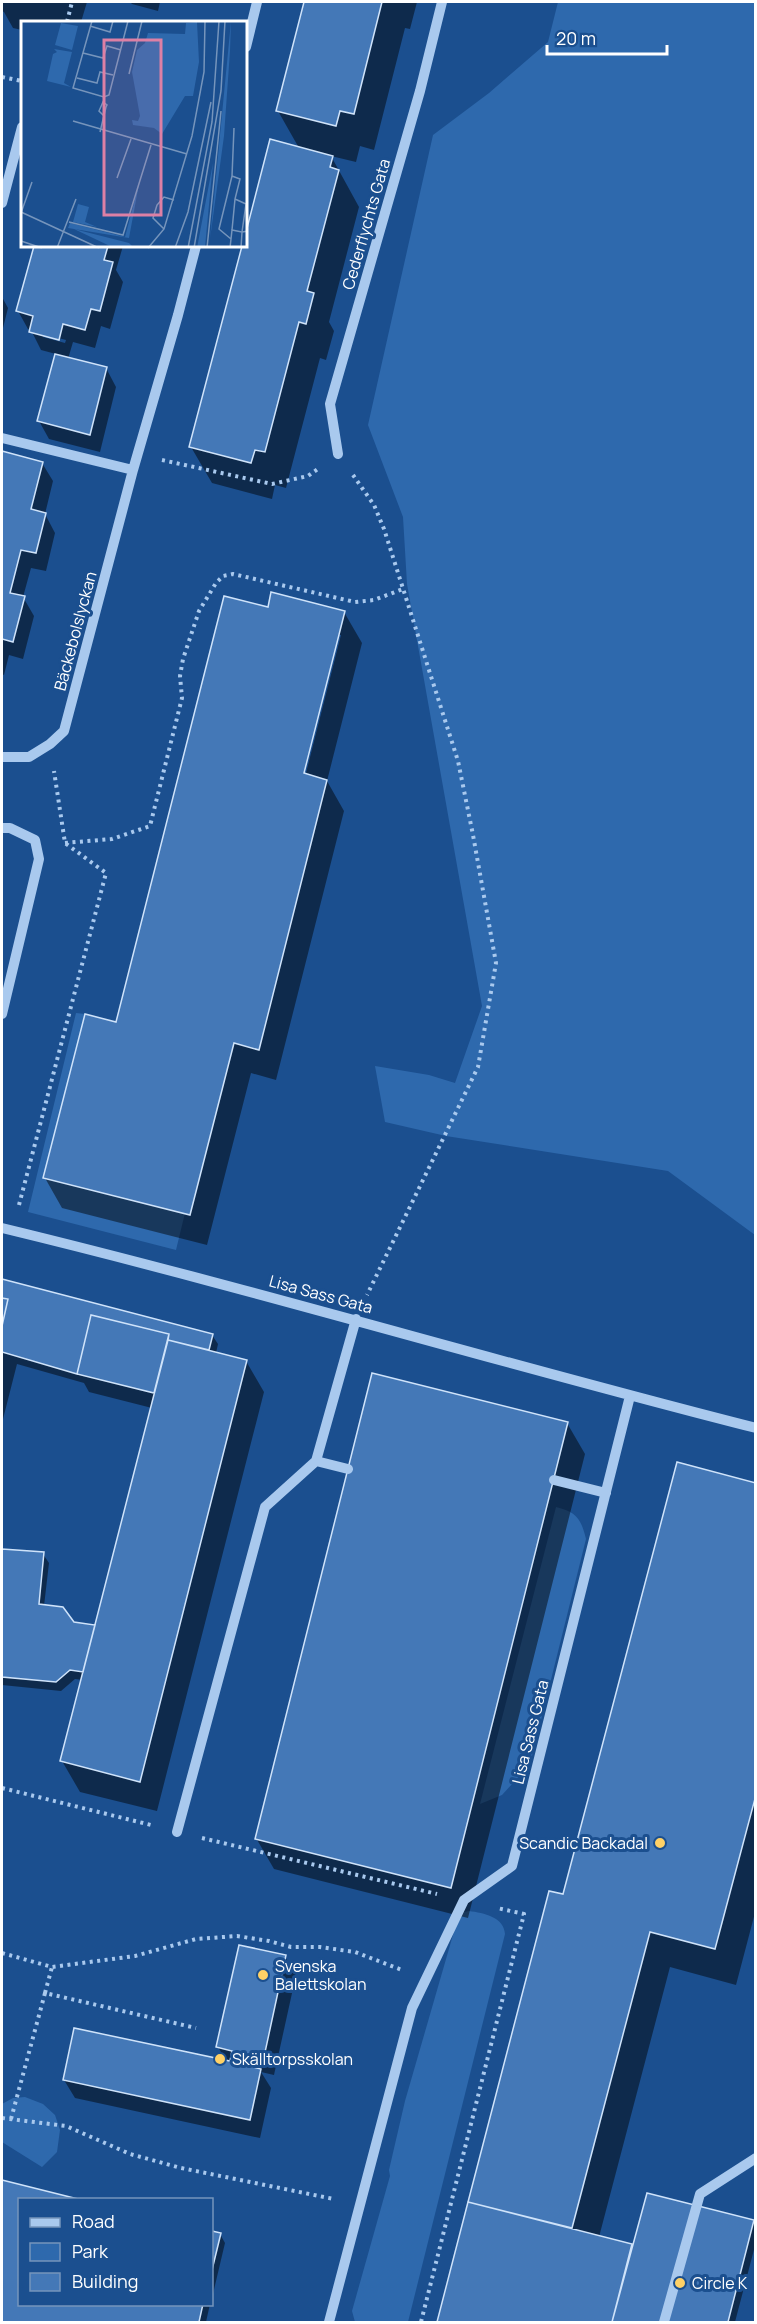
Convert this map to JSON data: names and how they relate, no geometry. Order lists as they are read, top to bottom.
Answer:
{
  "streets": {
    "street": ["Cederflychts Gata", "Bäckebolslyckan", "Lisa Sass Gata"]
  },
  "places": [
    "Scandic Backadal",
    "Svenska Balettskolan",
    "Skälltorpsskolan",
    "Circle K"
  ],
  "legend": ["Road", "Park", "Building"],
  "scale_bar": "20 m"
}
